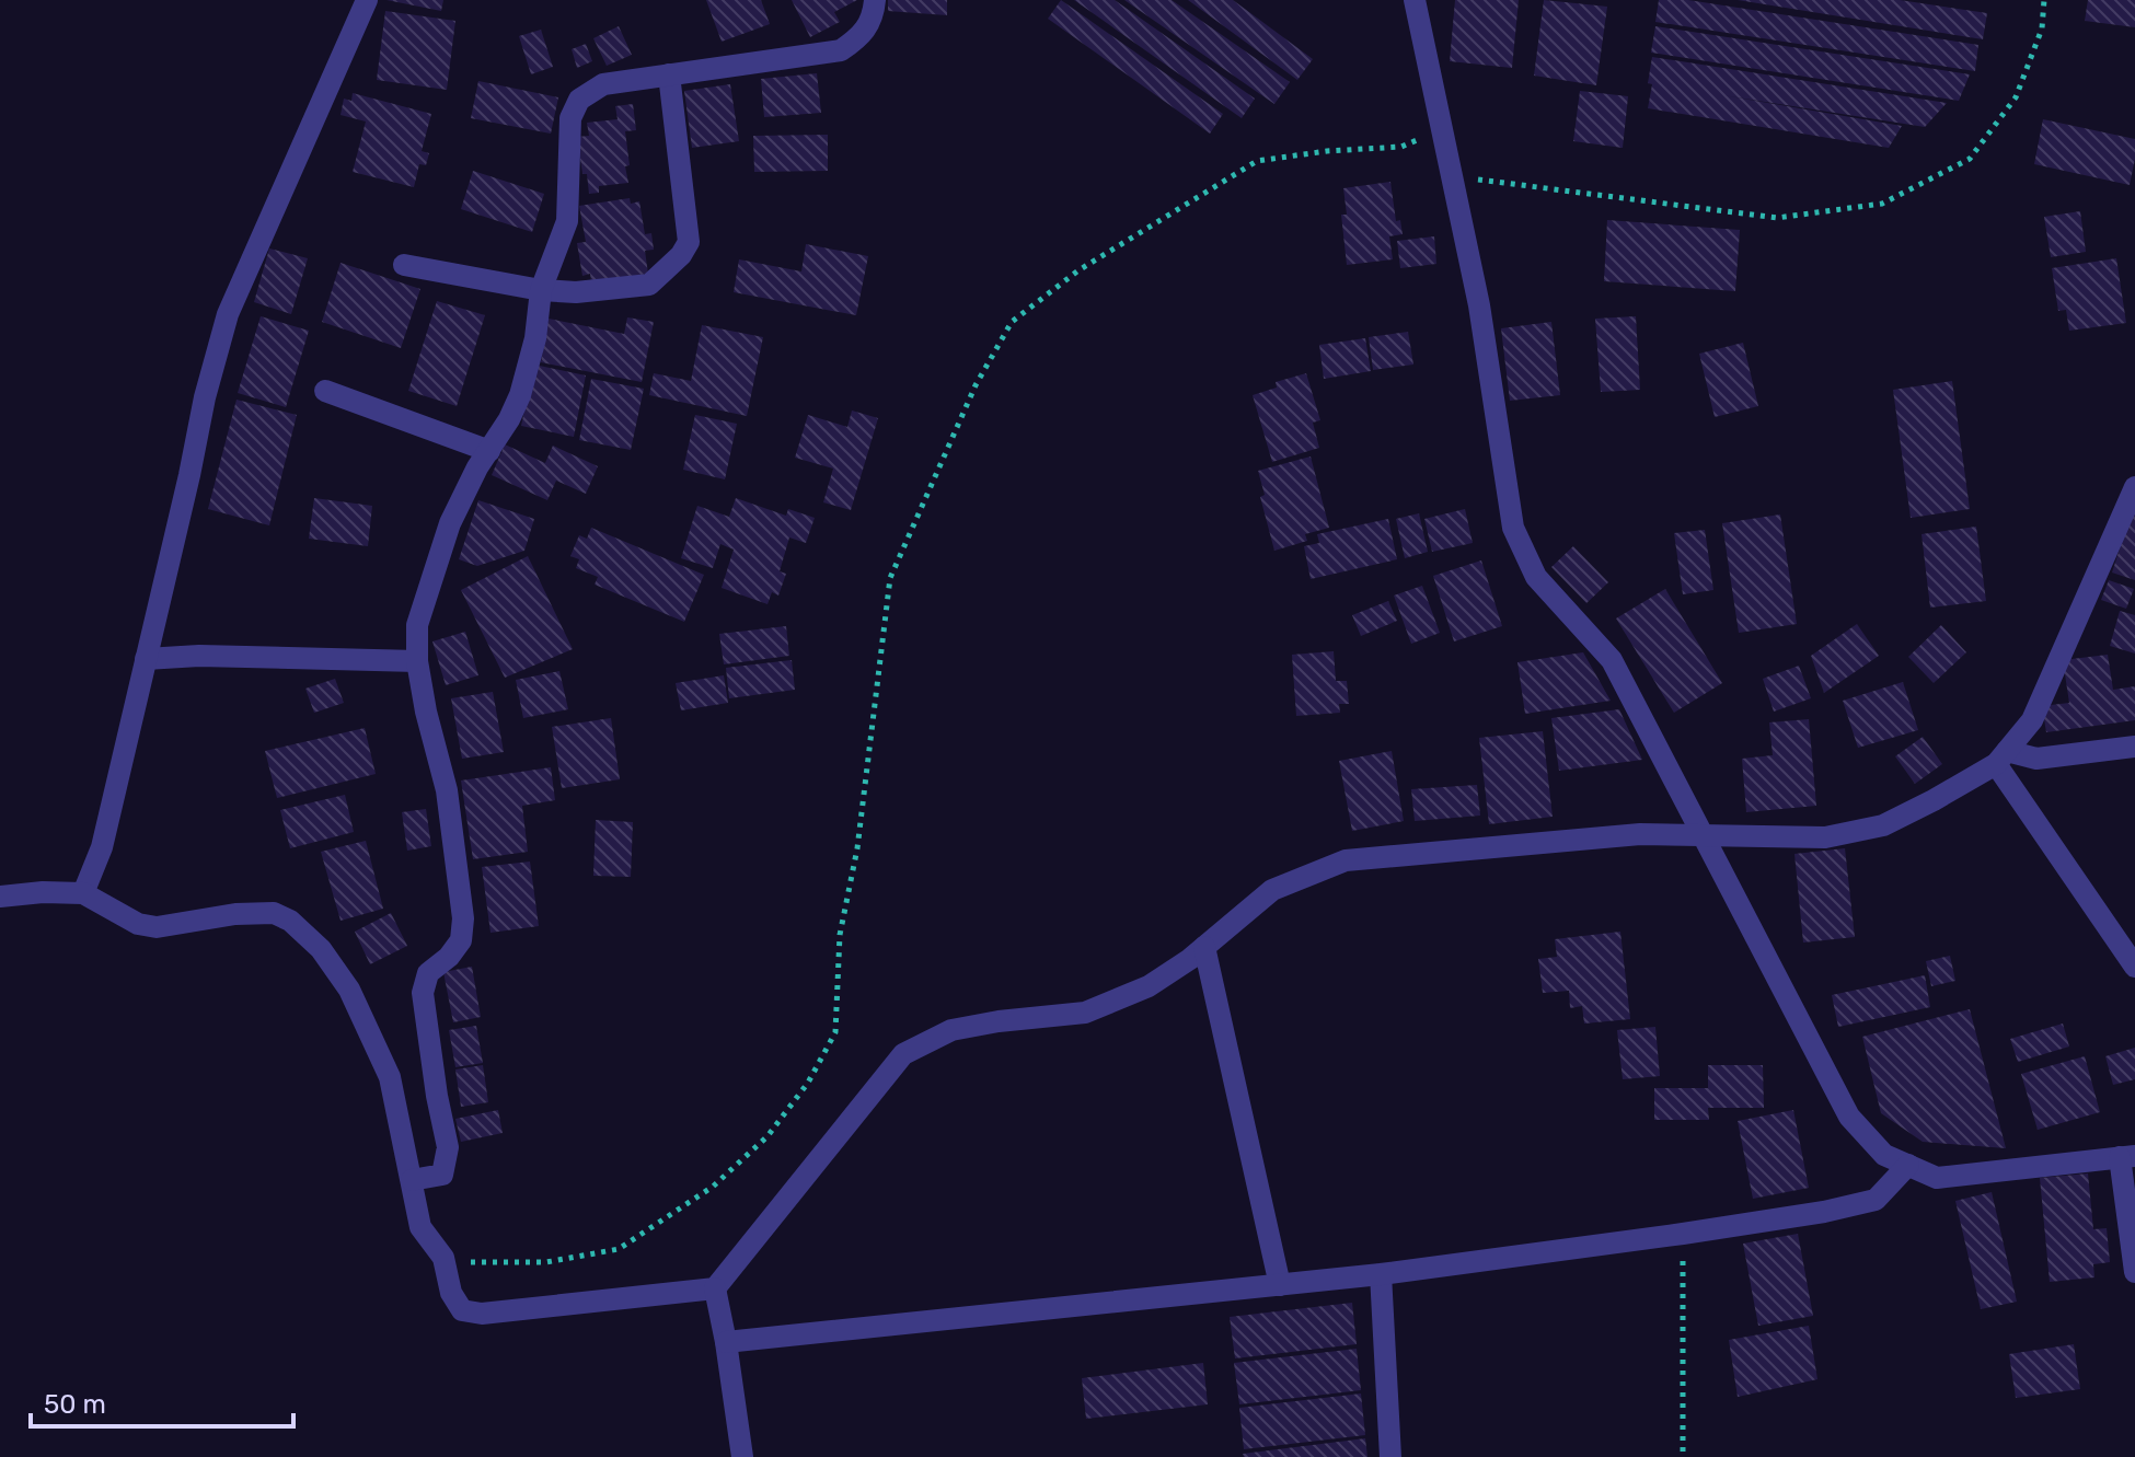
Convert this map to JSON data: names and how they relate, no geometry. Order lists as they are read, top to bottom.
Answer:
{
  "scale_bar": "50 m"
}
